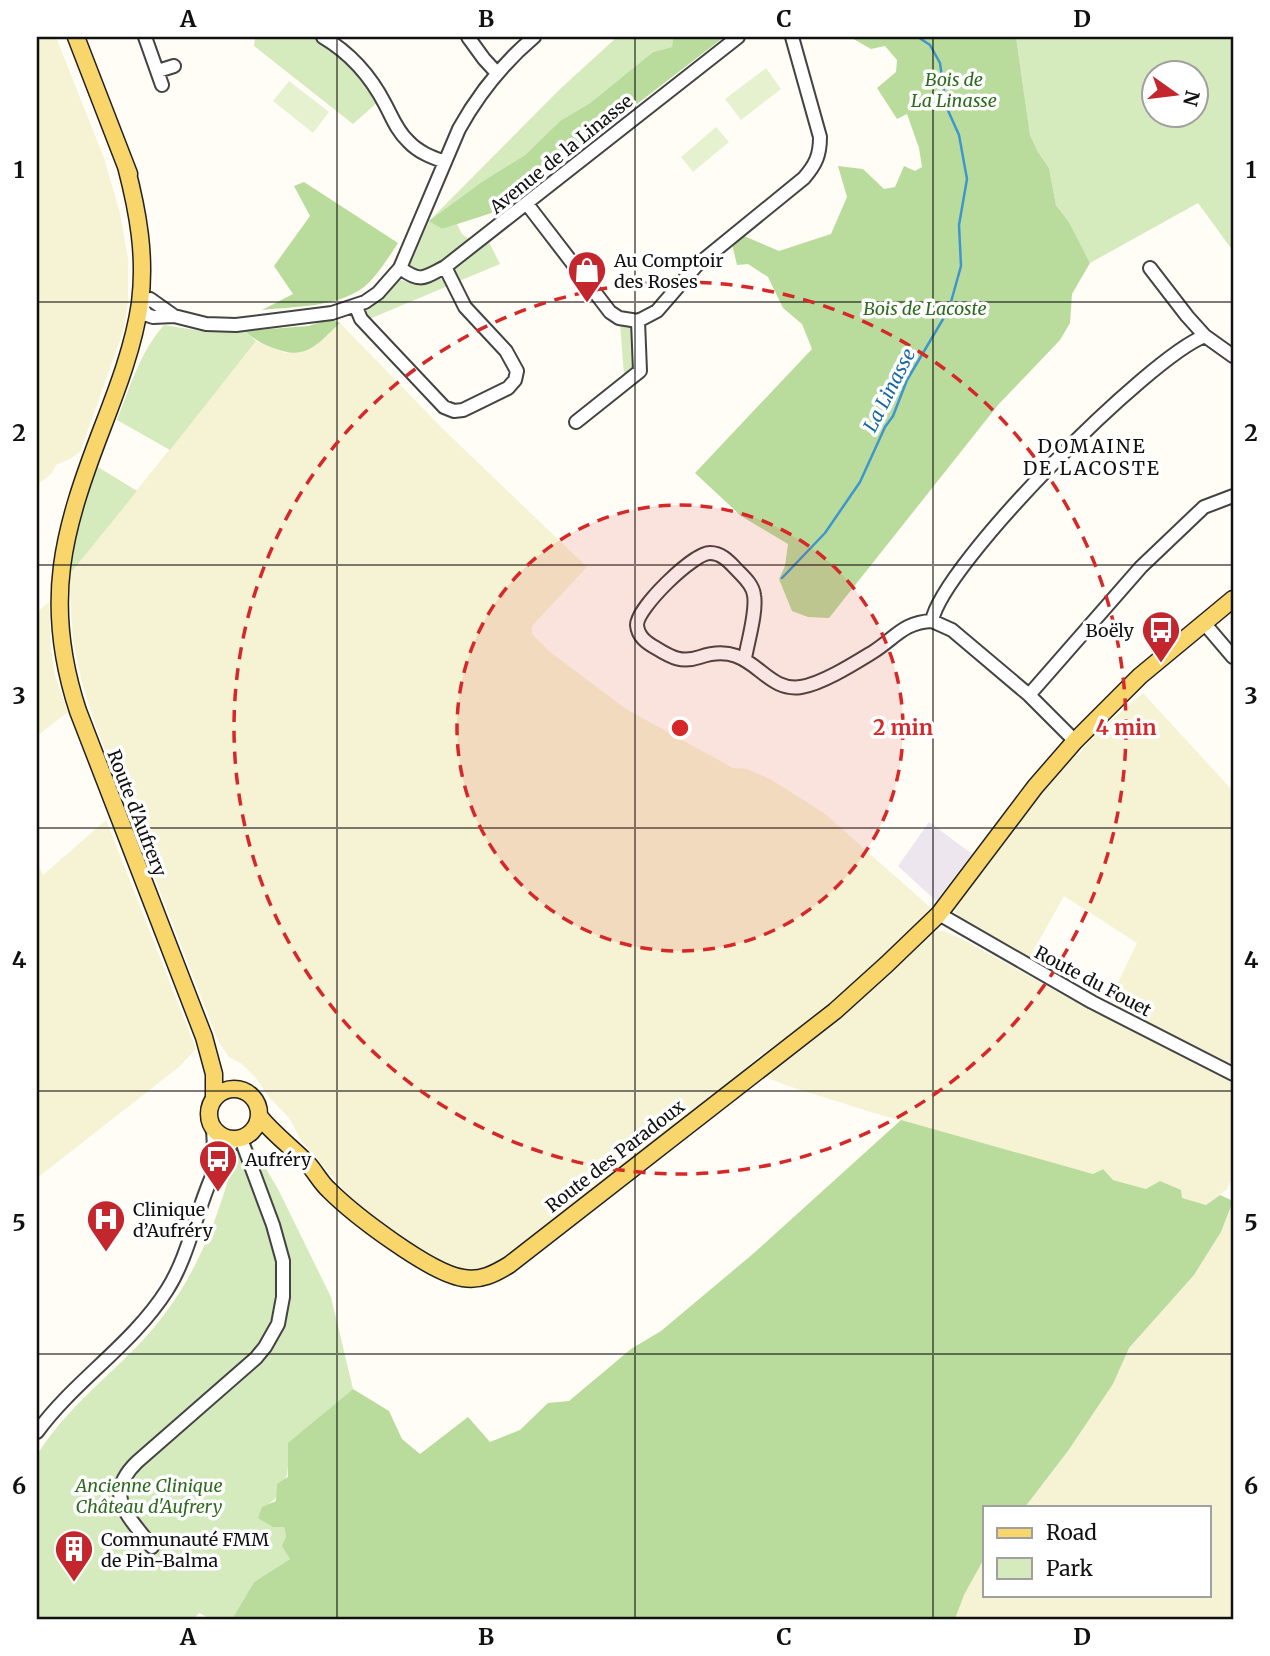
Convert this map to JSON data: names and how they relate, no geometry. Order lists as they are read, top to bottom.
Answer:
{
  "streets": {
    "main road": ["Route d'Aufrery", "Route des Paradoux"],
    "street": ["Avenue de la Linasse", "Route du Fouet"]
  },
  "crossings": [
    ["Route d'Aufrery", "Route des Paradoux"],
    ["Route du Fouet", "Route des Paradoux"]
  ],
  "districts": ["DOMAINE DE LACOSTE"],
  "water": ["La Linasse"],
  "parks": ["Bois de La Linasse", "Bois de Lacoste", "Ancienne Clinique Château d'Aufrery"],
  "places": {
    "shop": ["Au Comptoir des Roses"],
    "bus stop": ["Boëly", "Aufréry"],
    "hospital": ["Clinique d’Aufréry"],
    "building": ["Communauté FMM de Pin-Balma"]
  },
  "legend": ["Road", "Park"],
  "north": "right",
  "grid": {
    "columns": [
      "A",
      "B",
      "C",
      "D"
    ],
    "rows": [
      "1",
      "2",
      "3",
      "4",
      "5",
      "6"
    ]
  },
  "rings": ["2 min", "4 min"]
}
